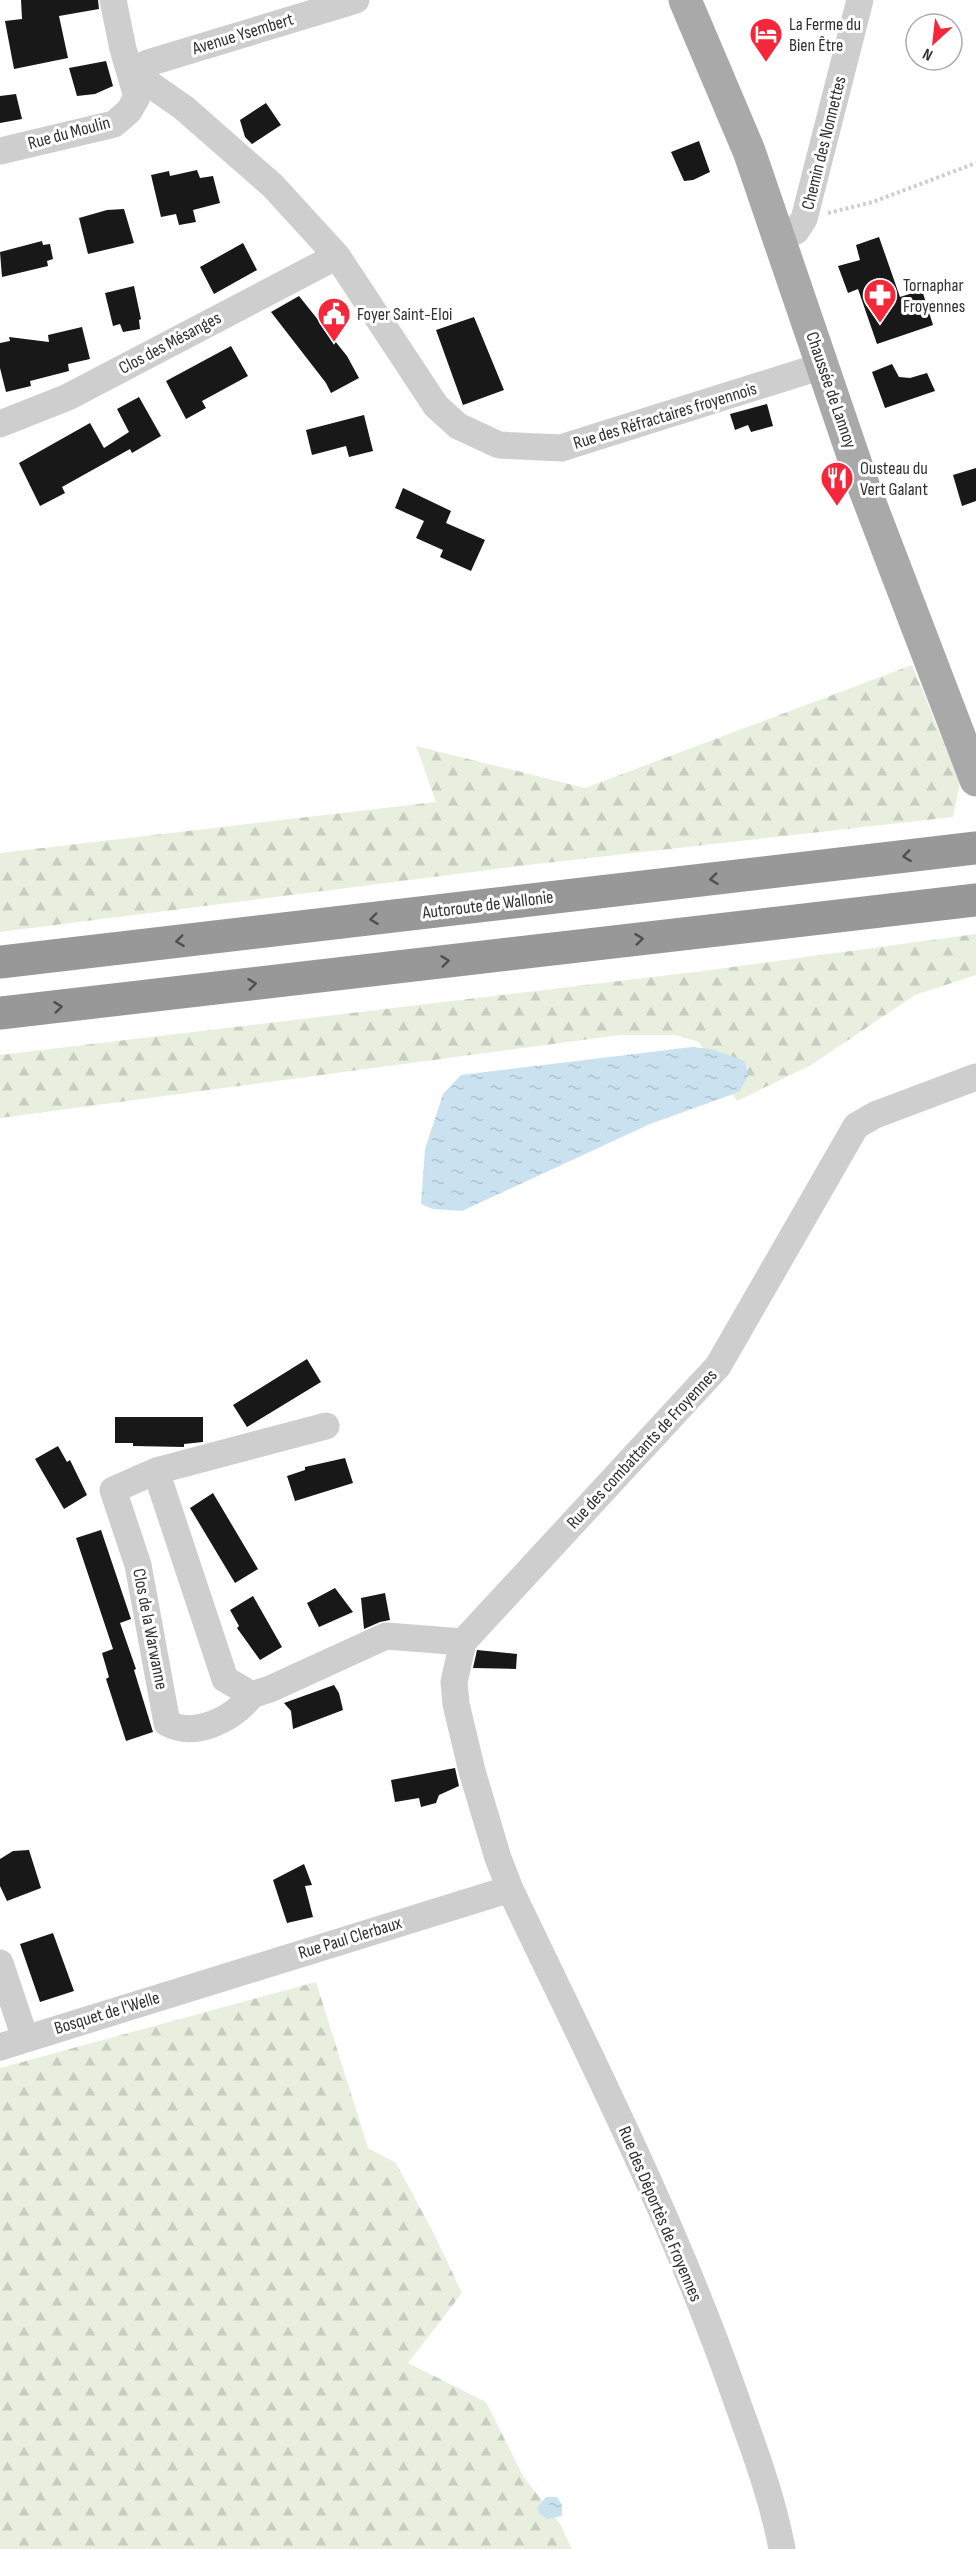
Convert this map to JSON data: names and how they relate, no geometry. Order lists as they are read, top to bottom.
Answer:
{
  "streets": {
    "highway": ["Autoroute de Wallonie"],
    "main road": ["Chaussée de Lannoy"],
    "street": [
      "Avenue Ysembert",
      "Rue du Moulin",
      "Chemin des Nonnettes",
      "Clos des Mésanges",
      "Rue des Réfractaires froyennois",
      "Rue des combattants de Froyennes",
      "Clos de la Warwanne",
      "Rue Paul Clerbaux",
      "Bosquet de l'Welle",
      "Rue des Déportès de Froyennes"
    ]
  },
  "crossings": [
    ["Avenue Ysembert", "Rue du Moulin"],
    ["Avenue Ysembert", "Rue des Réfractaires froyennois"],
    ["Rue du Moulin", "Rue des Réfractaires froyennois"],
    ["Chemin des Nonnettes", "Chaussée de Lannoy"],
    ["Clos des Mésanges", "Rue des Réfractaires froyennois"],
    ["Chaussée de Lannoy", "Rue des Réfractaires froyennois"],
    ["Rue des combattants de Froyennes", "Clos de la Warwanne"],
    ["Rue Paul Clerbaux", "Bosquet de l'Welle"],
    ["Rue Paul Clerbaux", "Rue des Déportès de Froyennes"]
  ],
  "places": {
    "hotel": ["La Ferme du Bien Être"],
    "pharmacy": ["Tornaphar Froyennes"],
    "public building": ["Foyer Saint-Eloi"],
    "restaurant": ["Ousteau du Vert Galant"]
  },
  "north": "bottom left"
}
